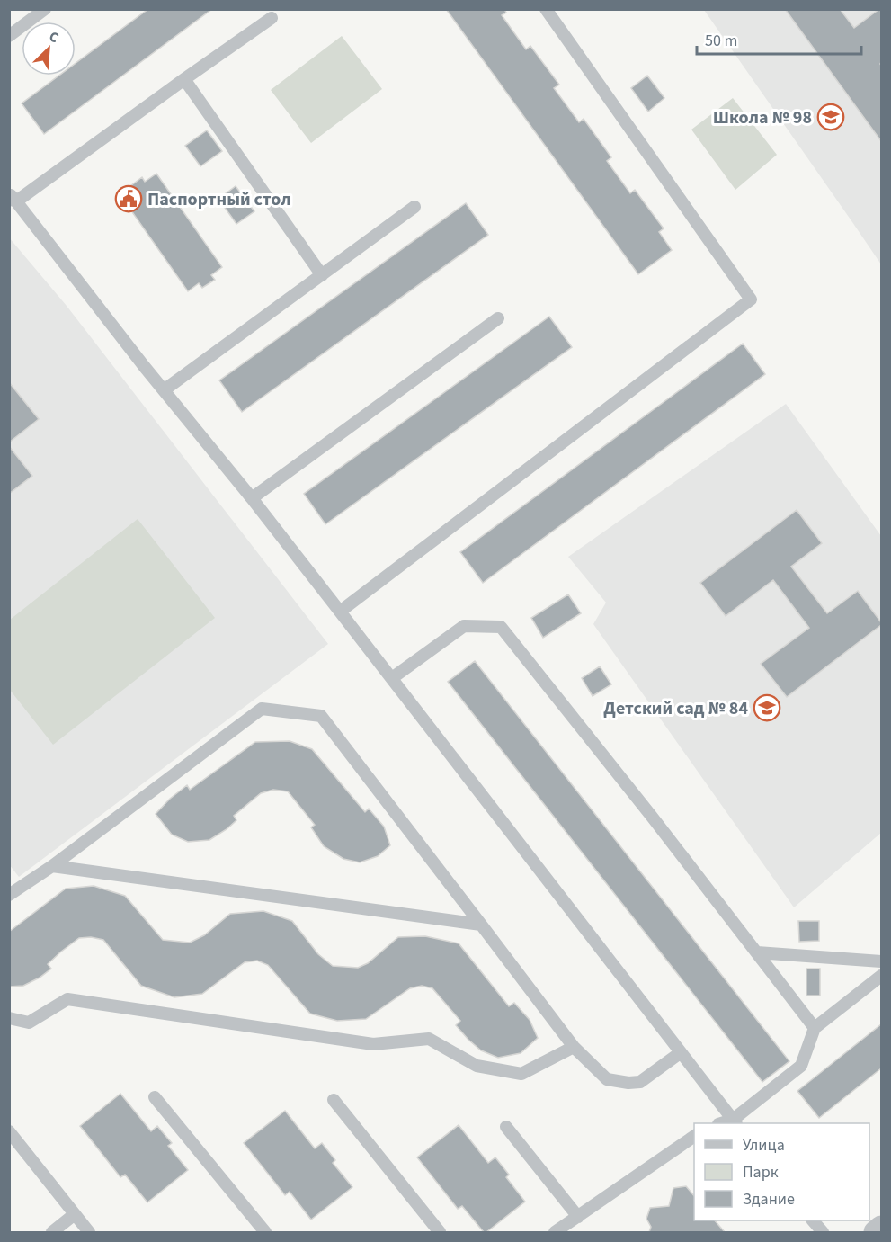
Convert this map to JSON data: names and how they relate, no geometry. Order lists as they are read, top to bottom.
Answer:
{
  "places": {
    "school or university": ["Школа № 98", "Детский сад № 84"],
    "public building": ["Паспортный стол"]
  },
  "legend": ["Улица", "Парк", "Здание"],
  "scale_bar": "50 m",
  "north": "top right"
}
